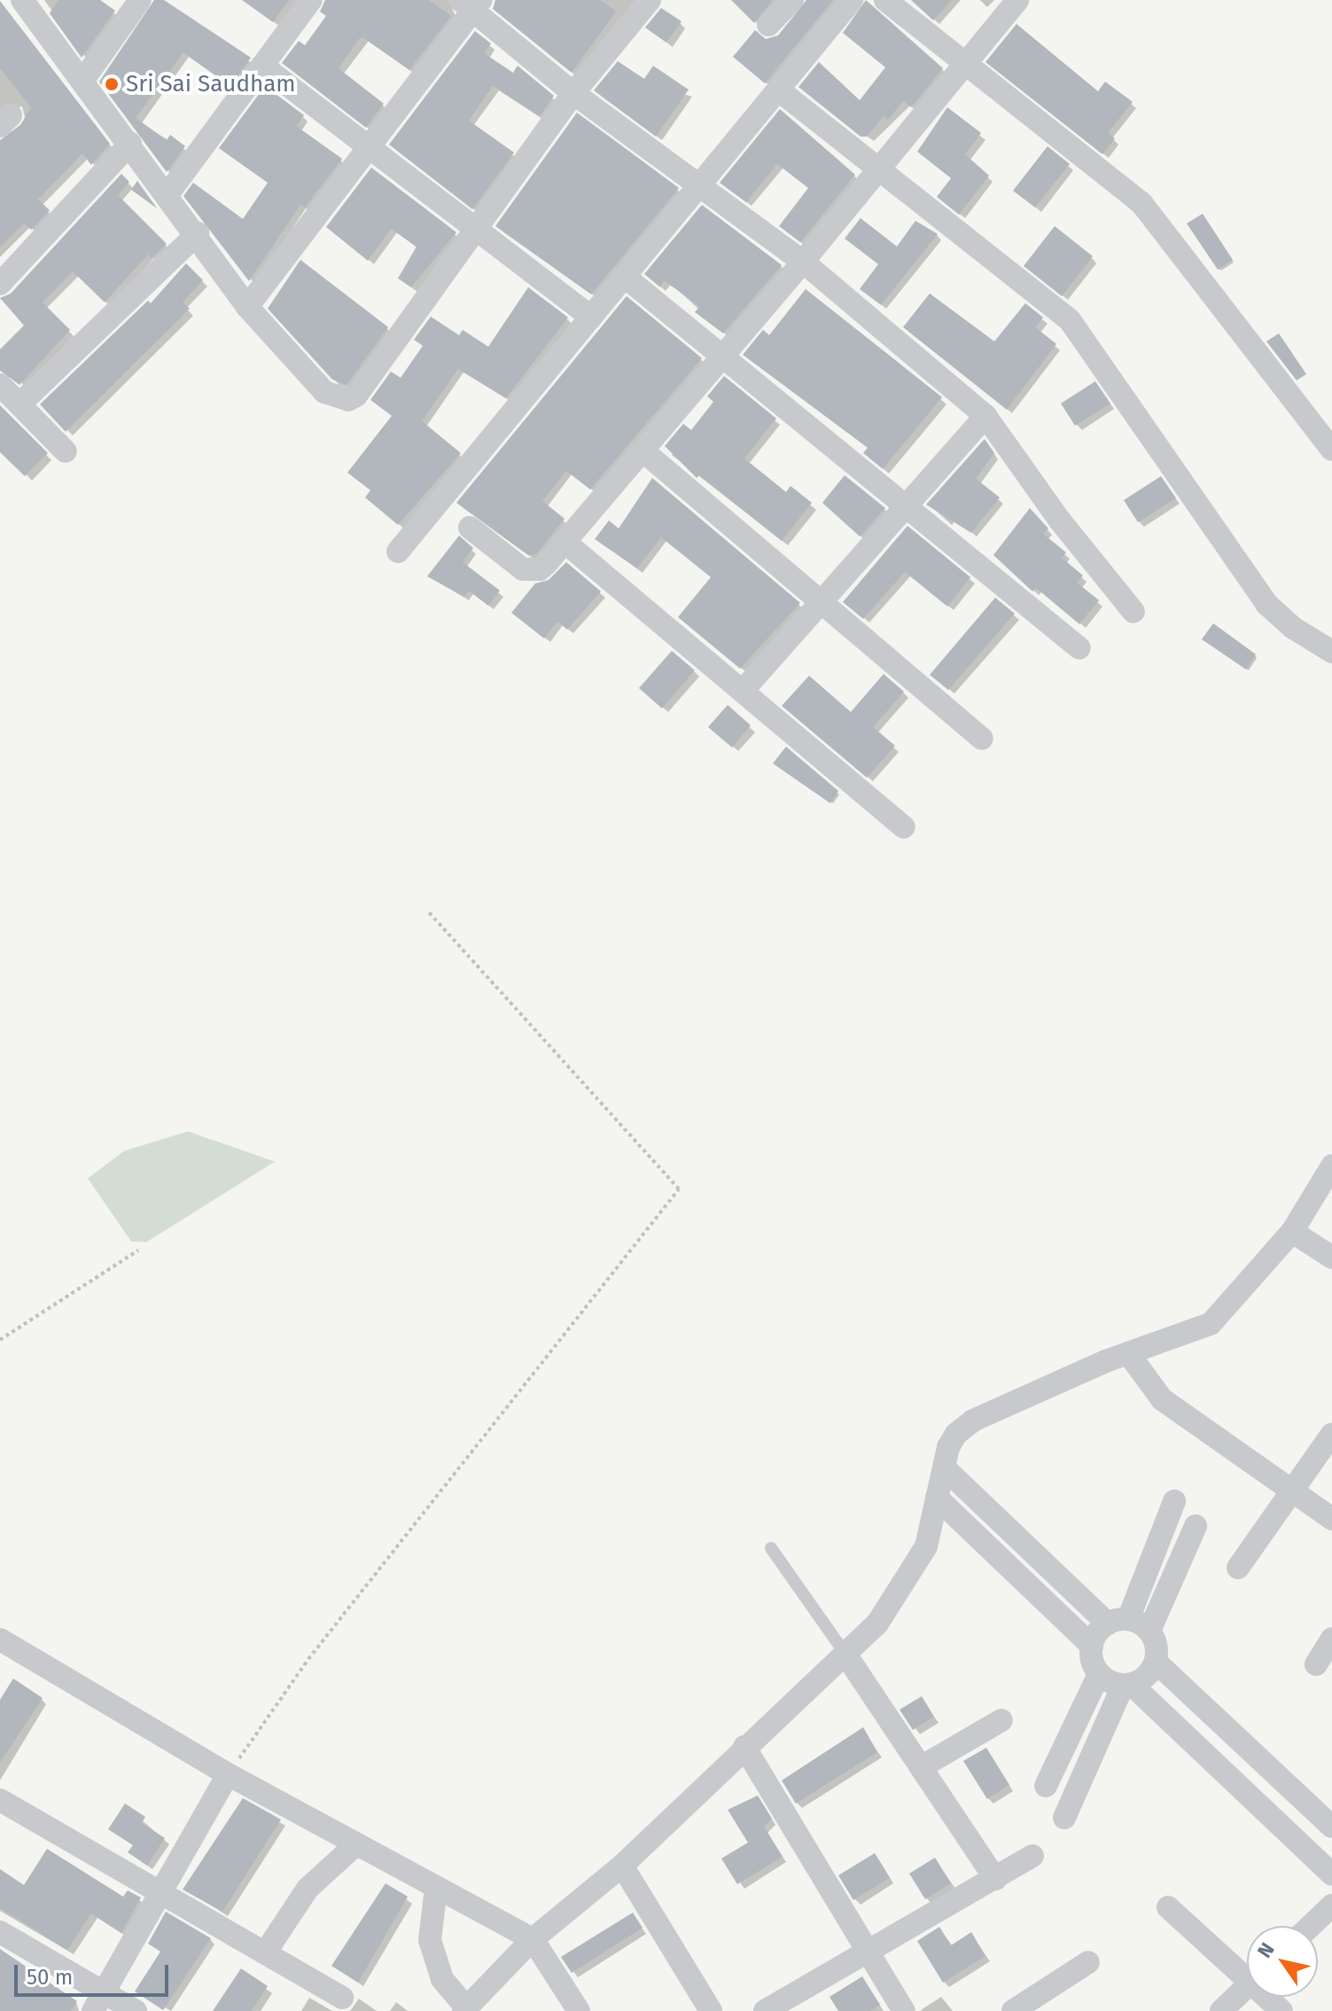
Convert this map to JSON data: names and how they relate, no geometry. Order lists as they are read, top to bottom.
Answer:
{
  "places": ["Sri Sai Saudham"],
  "scale_bar": "50 m",
  "north": "top left"
}
